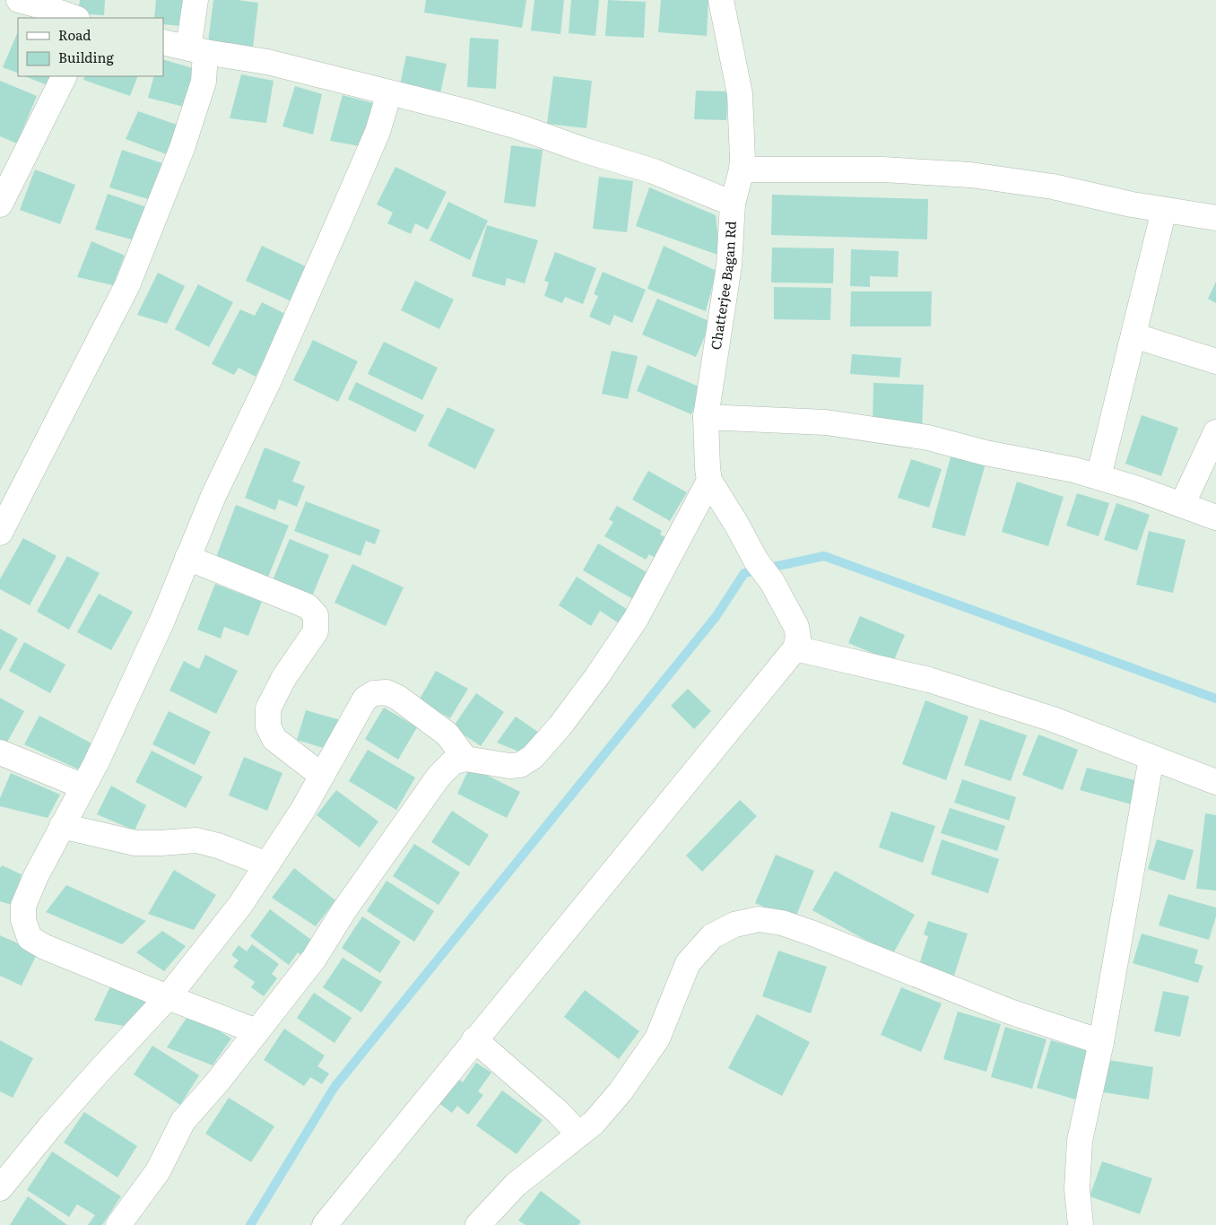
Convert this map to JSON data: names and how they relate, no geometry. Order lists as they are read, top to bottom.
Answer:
{
  "streets": {
    "street": ["Chatterjee Bagan Rd"]
  },
  "legend": ["Road", "Building"]
}
